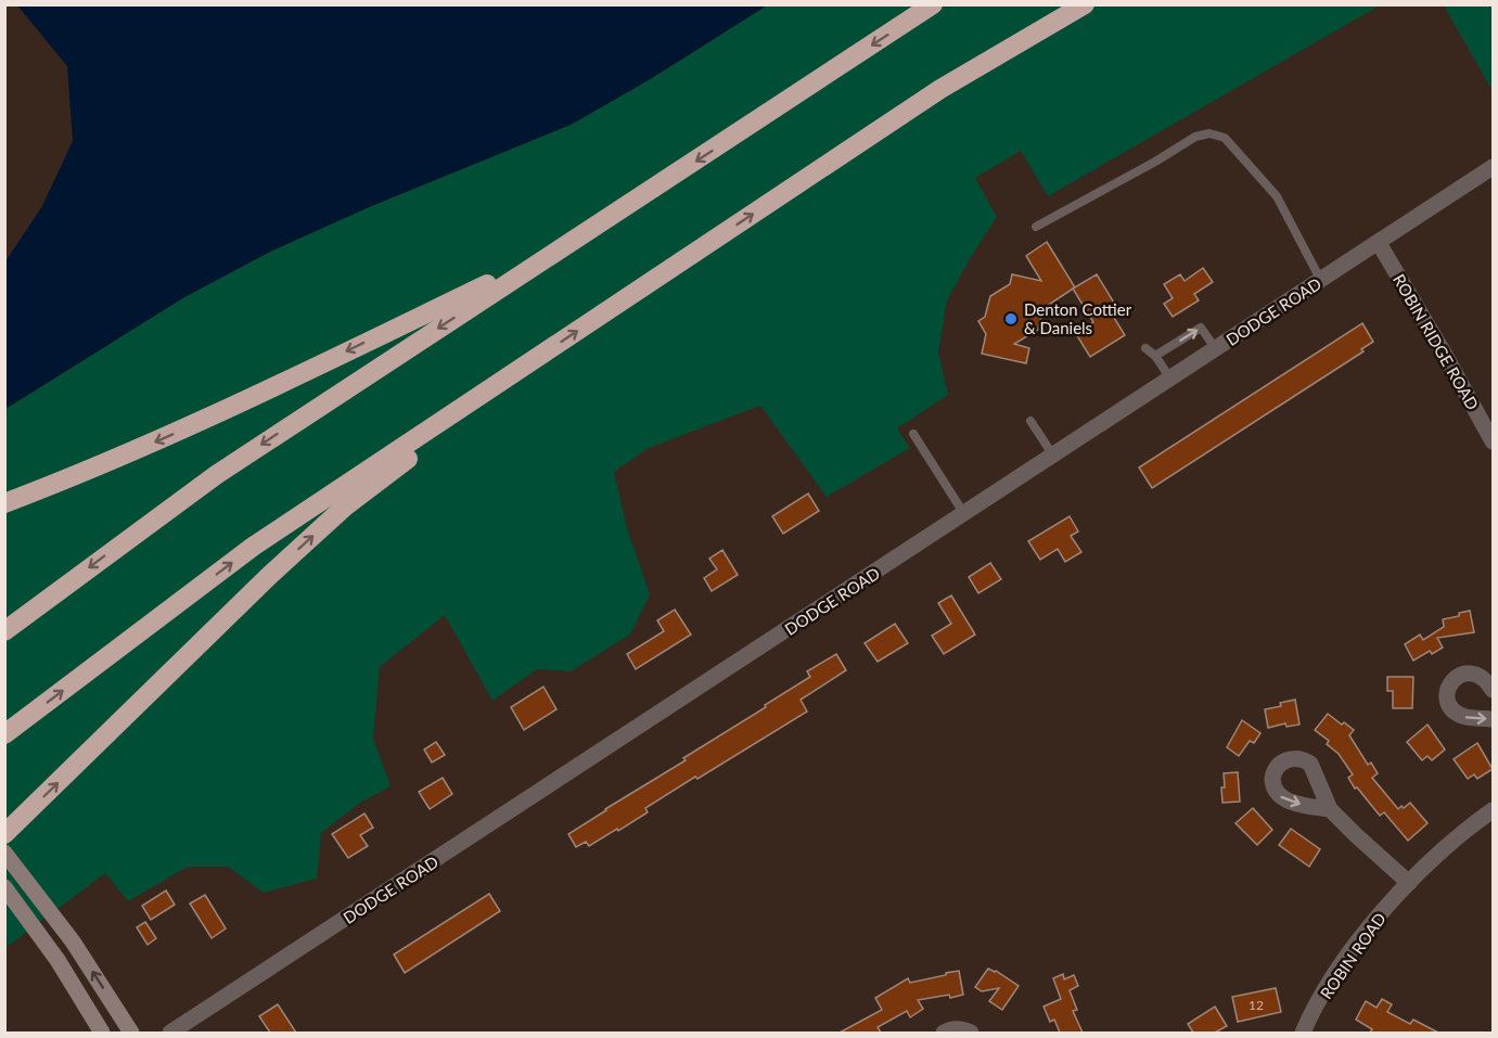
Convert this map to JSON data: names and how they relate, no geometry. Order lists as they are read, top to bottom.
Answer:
{
  "streets": {
    "street": ["DODGE ROAD", "ROBIN RIDGE ROAD", "ROBIN ROAD"]
  },
  "crossings": [
    ["DODGE ROAD", "ROBIN RIDGE ROAD"]
  ],
  "places": ["Denton Cottier & Daniels"],
  "house_numbers": ["12"]
}
